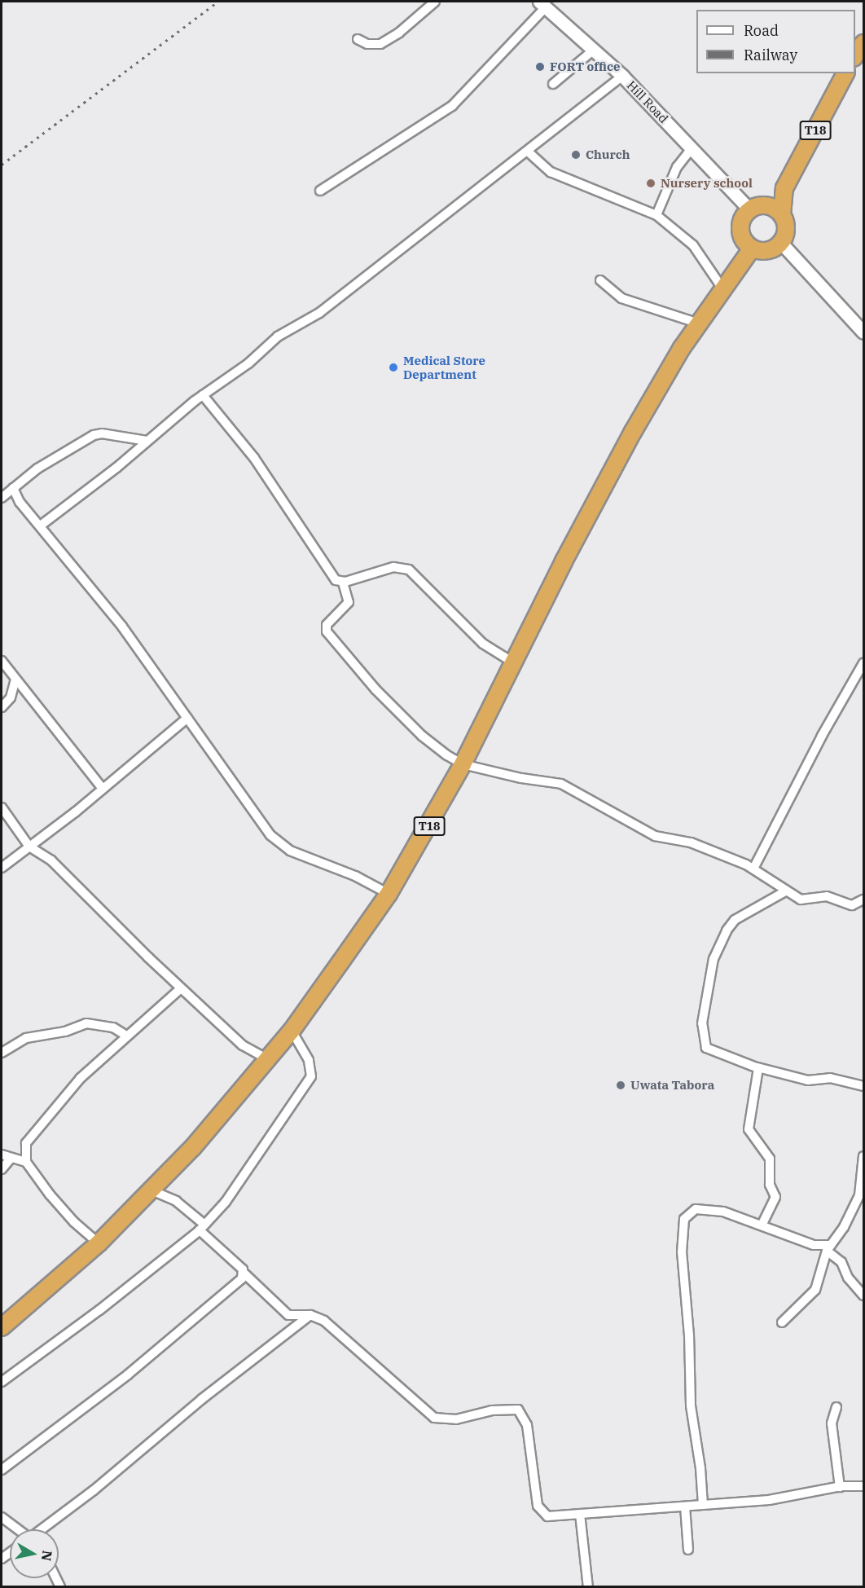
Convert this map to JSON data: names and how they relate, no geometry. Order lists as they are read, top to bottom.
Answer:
{
  "streets": {
    "highway": ["T18"],
    "main road": ["Hill Road"]
  },
  "crossings": [
    ["Hill Road", "T18"]
  ],
  "places": [
    "FORT office",
    "Church",
    "Nursery school",
    "Medical Store Department",
    "Uwata Tabora"
  ],
  "legend": ["Road", "Railway"],
  "north": "right"
}
